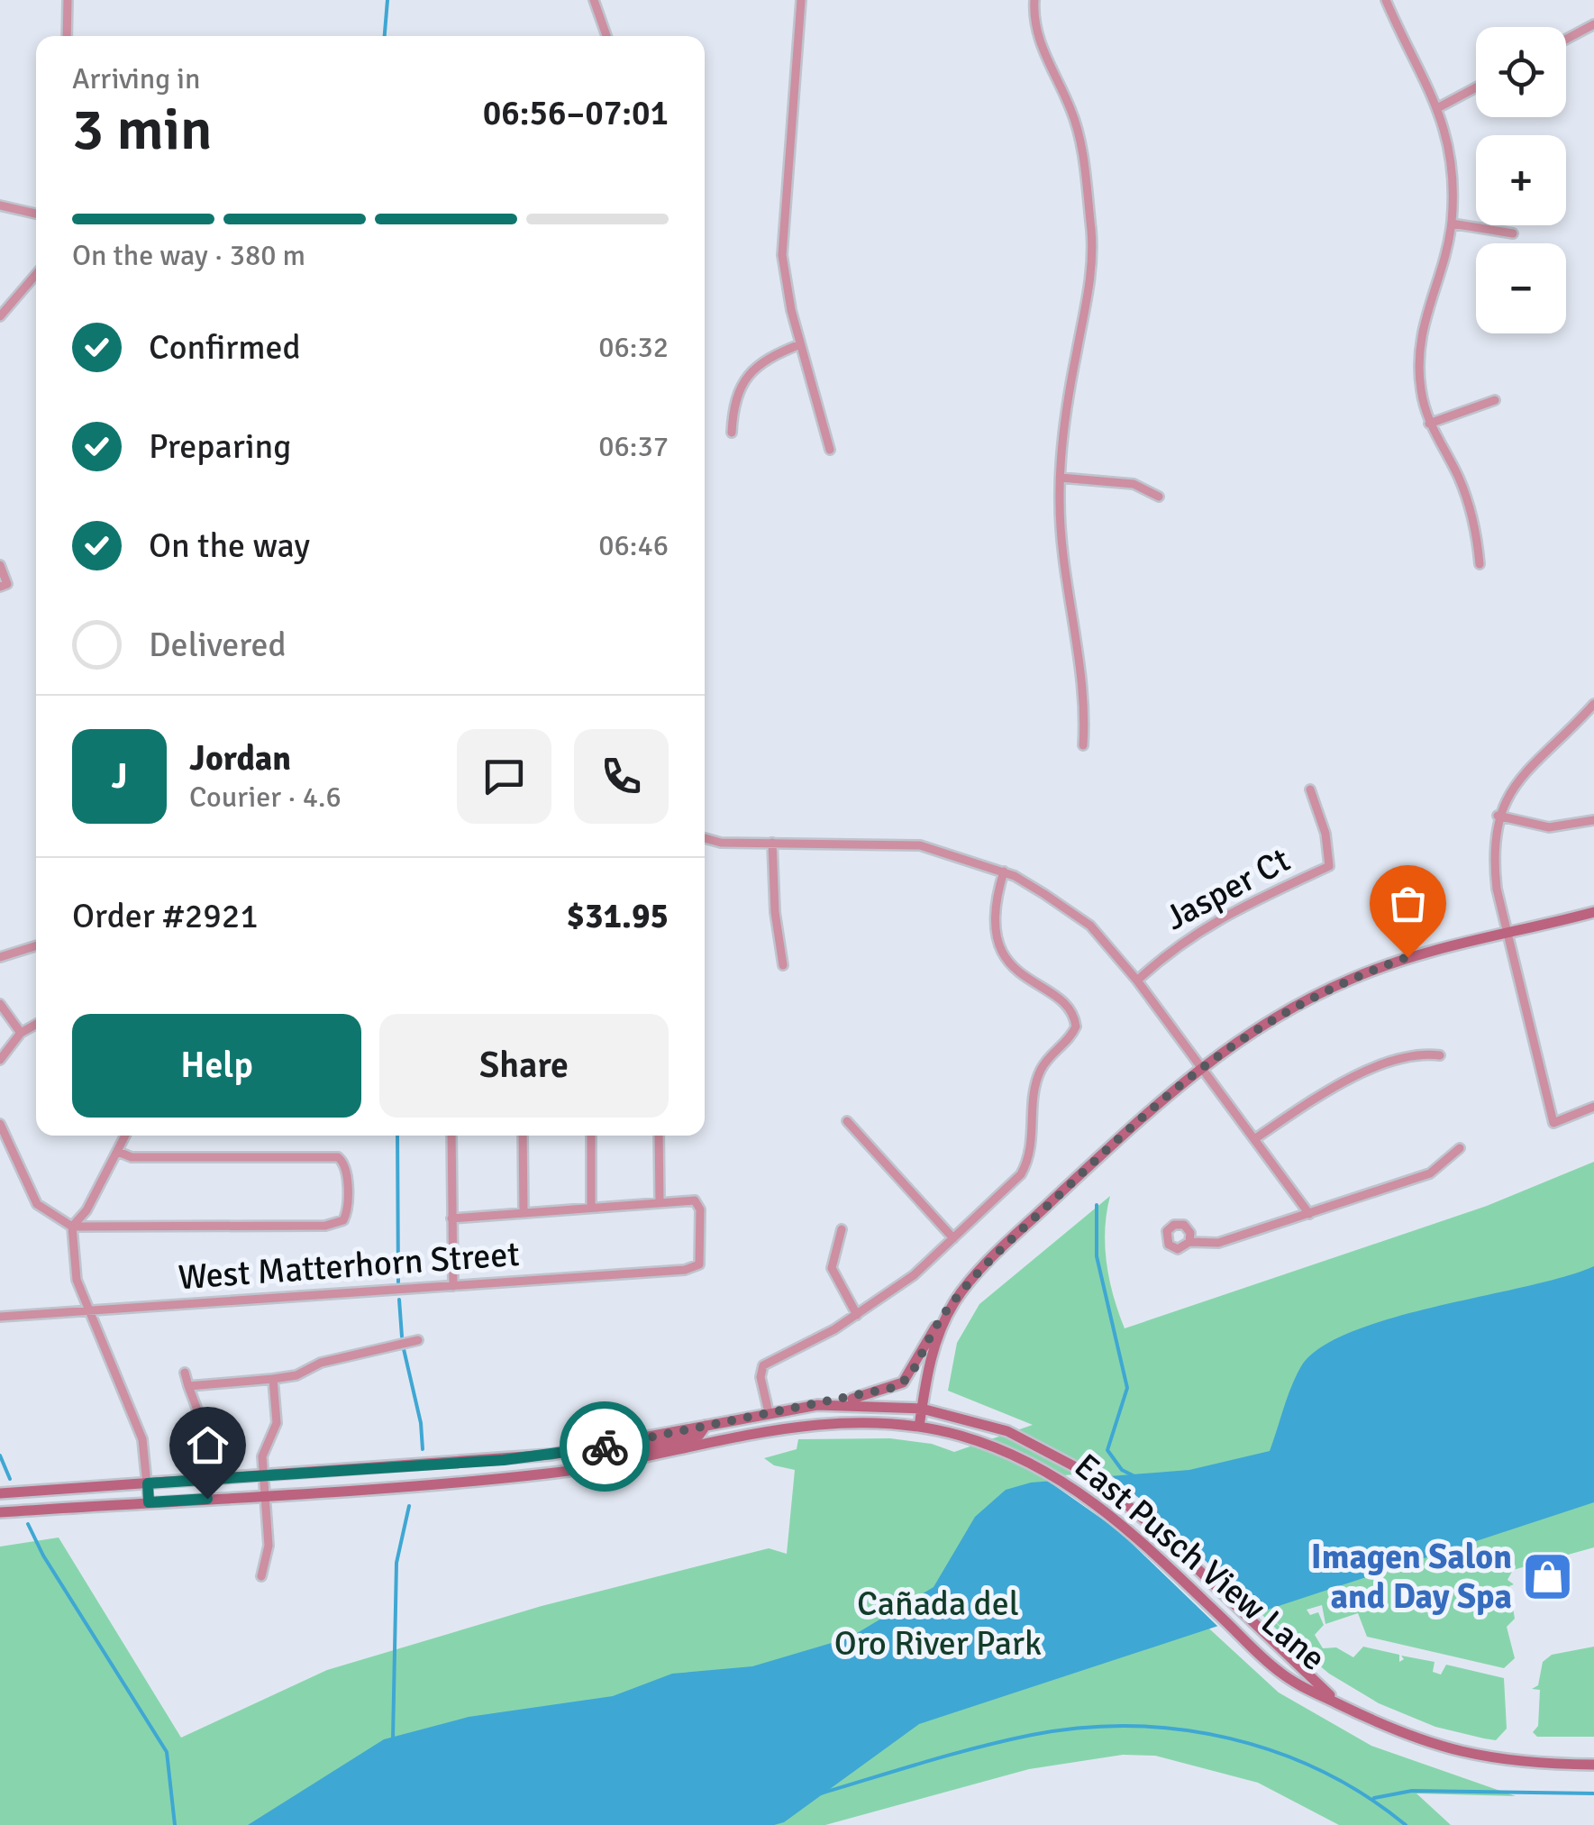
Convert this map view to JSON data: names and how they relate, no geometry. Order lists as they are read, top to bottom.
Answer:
{
  "streets": {
    "main road": ["East Pusch View Lane"],
    "street": ["Jasper Ct", "West Matterhorn Street"]
  },
  "parks": ["Cañada del Oro River Park"],
  "places": {
    "shop": ["Imagen Salon and Day Spa"]
  },
  "page": {
    "map_buttons": ["+", "−"],
    "heading": ["3 min", "Arriving in", "06:56–07:01"],
    "panel": [
      "Jordan",
      "Courier · 4.6",
      "Order #2921",
      "$31.95"
    ],
    "bar": "On the way · 380 m",
    "list": [
      ["Confirmed", "06:32"],
      ["Preparing", "06:37"],
      ["On the way", "06:46"],
      "Delivered"
    ],
    "round": "J",
    "buttons": ["Help", "Share"]
  }
}
